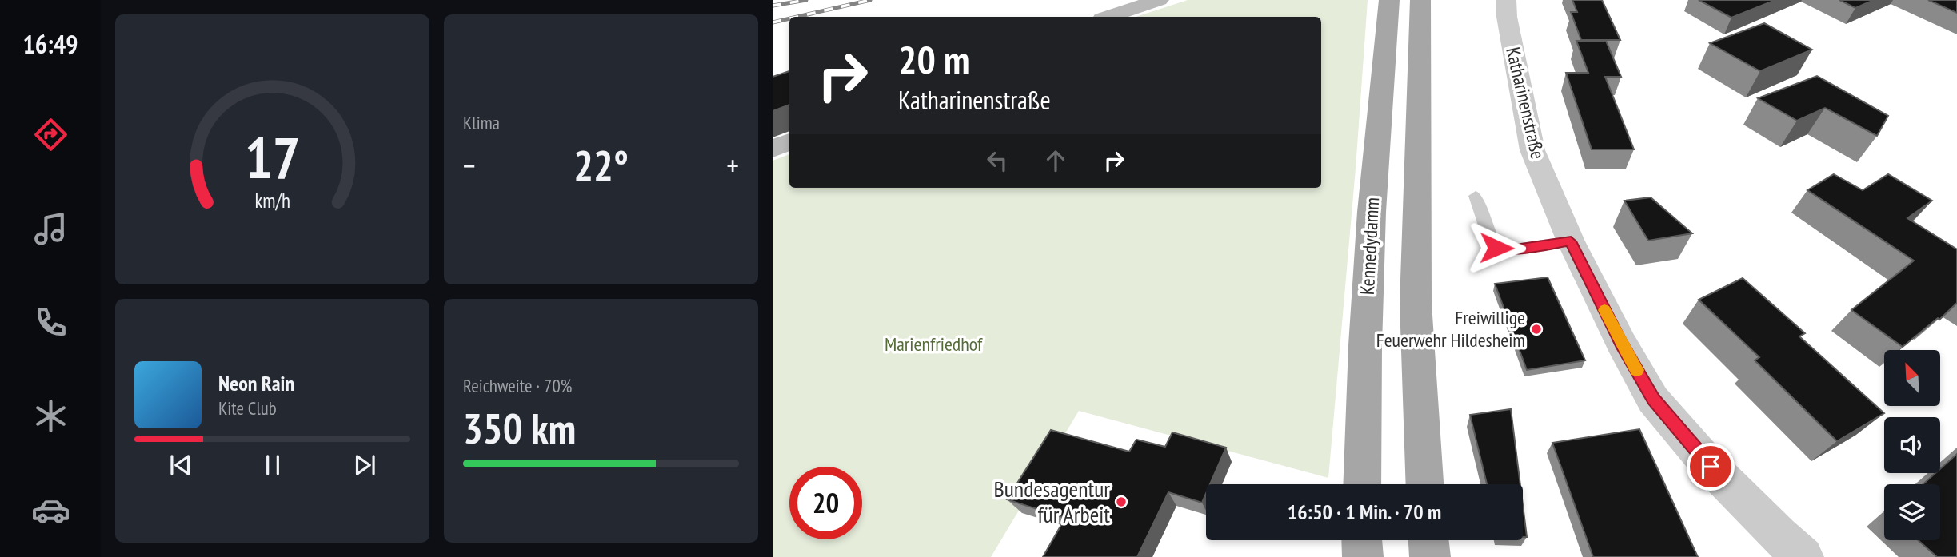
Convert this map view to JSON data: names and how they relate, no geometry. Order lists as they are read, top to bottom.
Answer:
{
  "streets": {
    "main road": ["Kennedydamm"],
    "street": ["Katharinenstraße"]
  },
  "parks": ["Marienfriedhof"],
  "places": ["Freiwillige Feuerwehr Hildesheim", "Bundesagentur für Arbeit"],
  "north": "top left",
  "page": {
    "tabs": "16:49",
    "tile": [
      "Klima",
      ["Reichweite · 70%", "350 km"]
    ],
    "turn": ["20 m", "Katharinenstraße"],
    "heat": ["−", "22°", "+"],
    "song": ["Neon Rain", "Kite Club"],
    "limit": "20",
    "trip": "16:50 · 1 Min. · 70 m",
    "gauge": ["17", "km/h"]
  }
}
